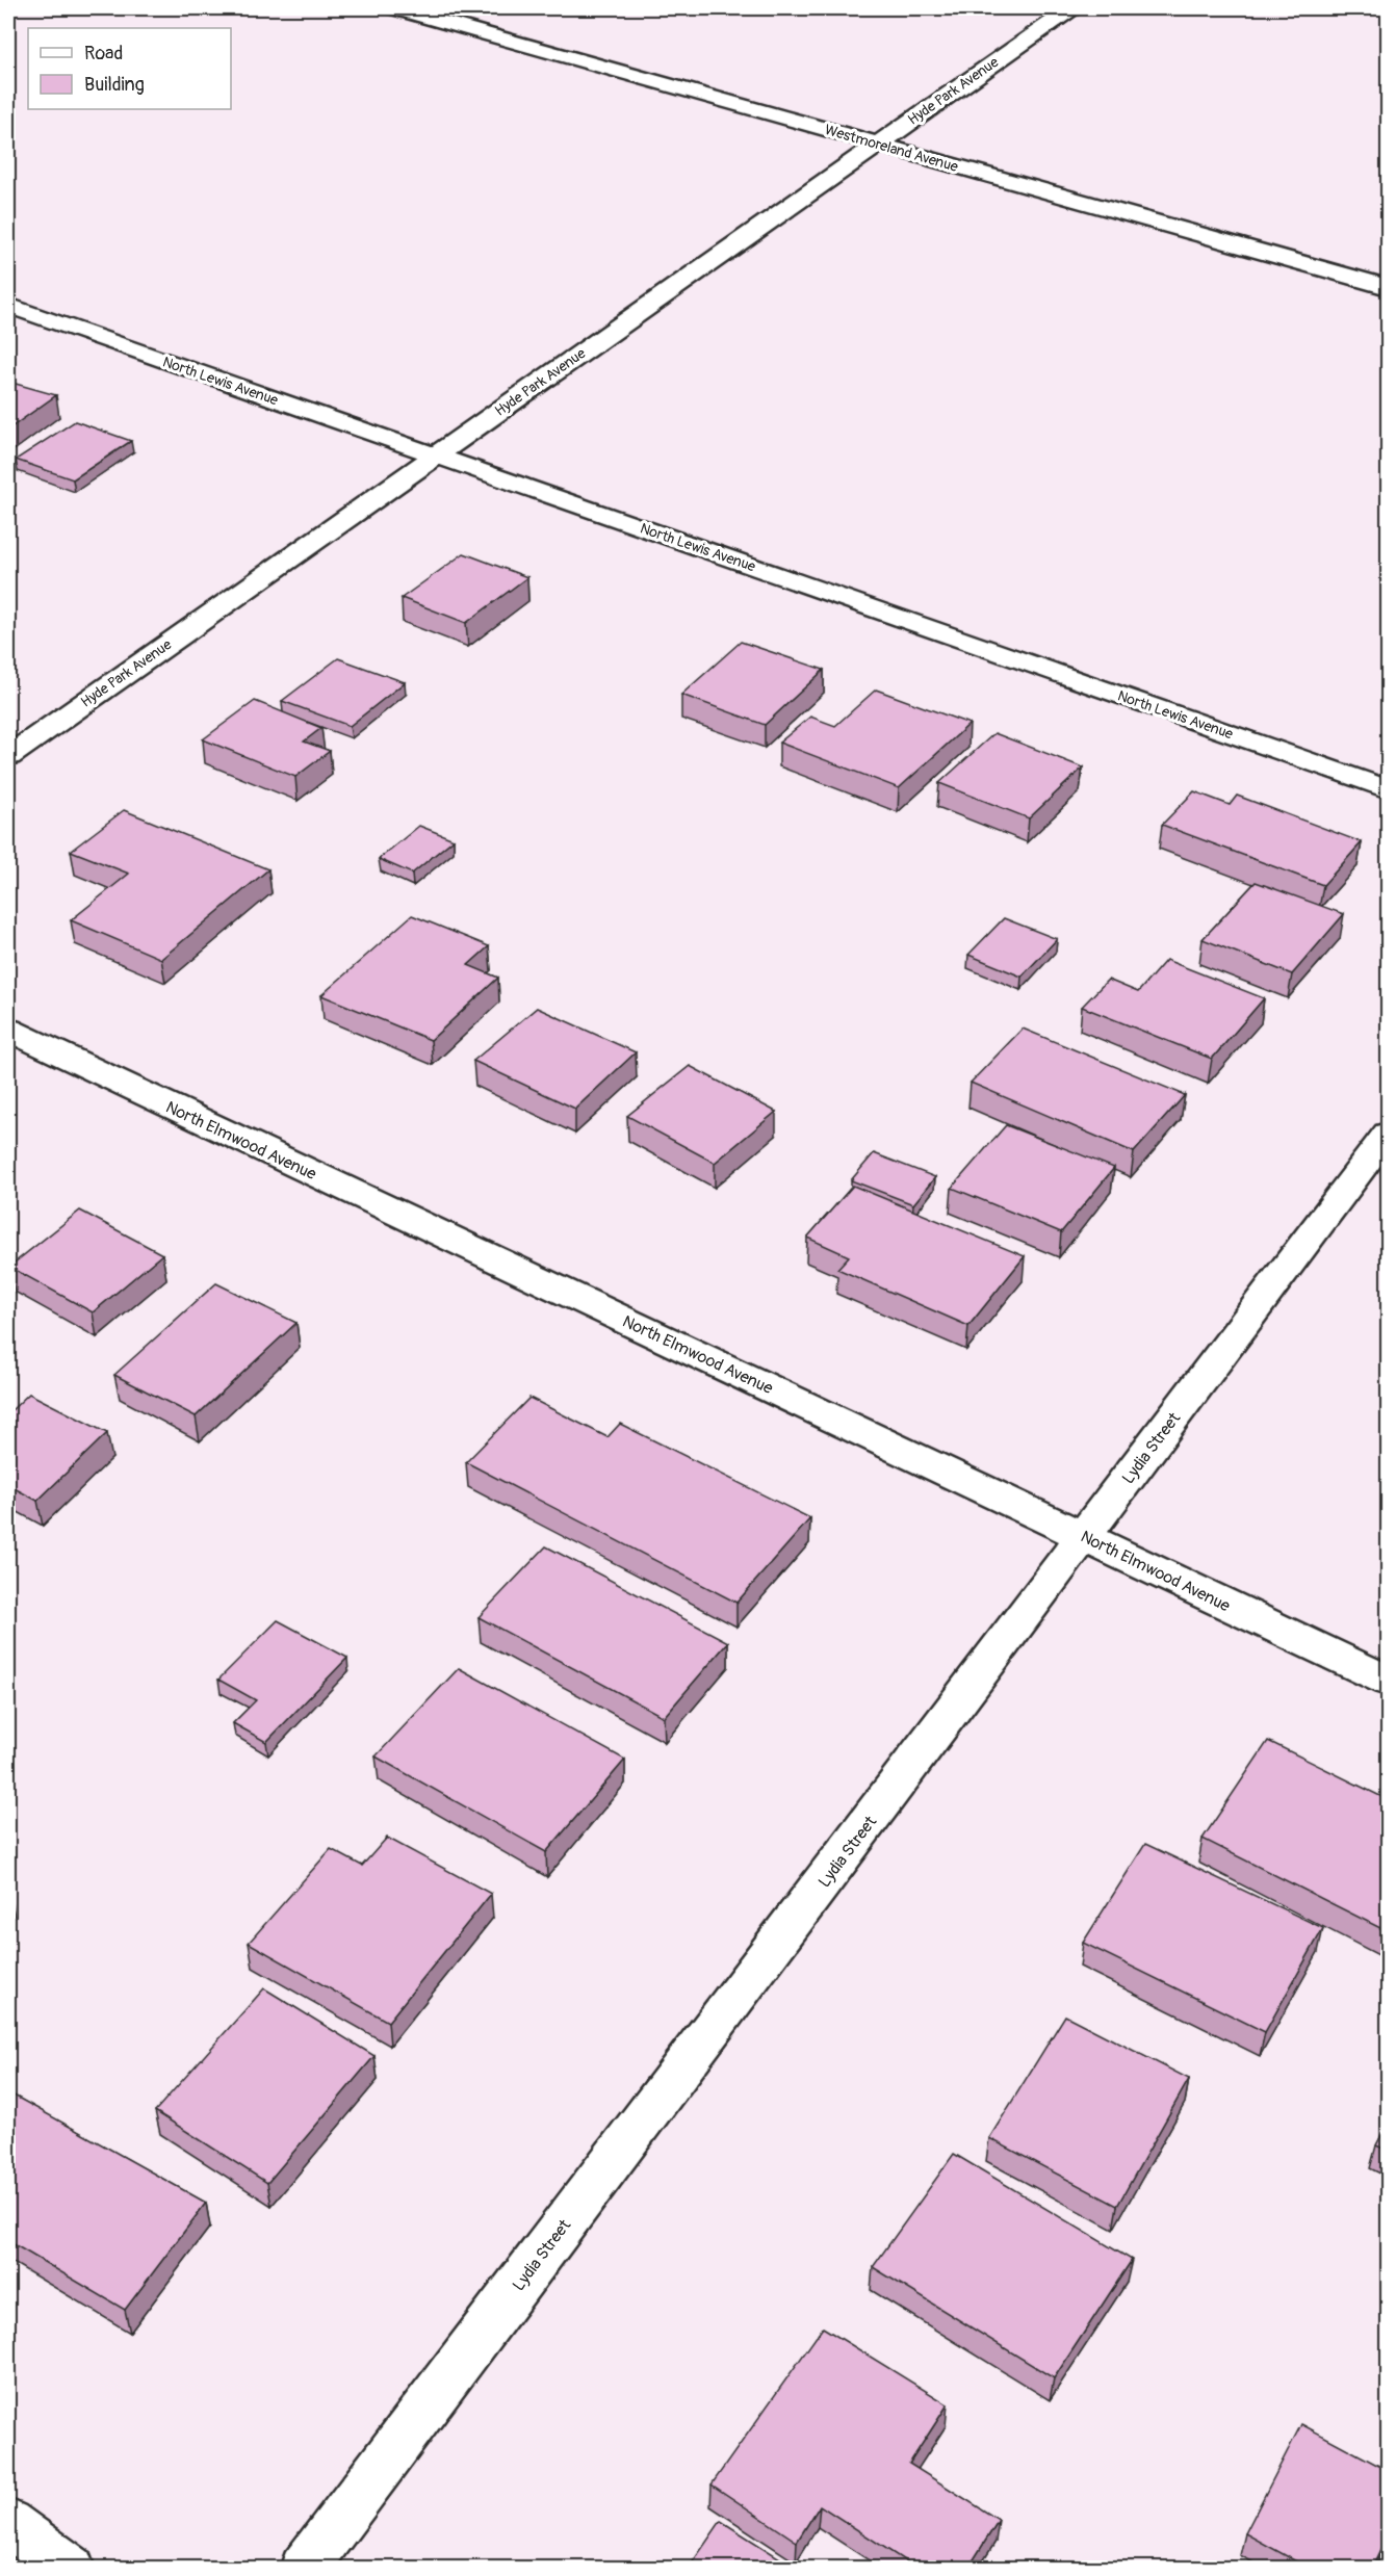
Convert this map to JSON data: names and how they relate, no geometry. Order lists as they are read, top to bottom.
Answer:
{
  "streets": {
    "street": [
      "Hyde Park Avenue",
      "Westmoreland Avenue",
      "North Lewis Avenue",
      "North Elmwood Avenue",
      "Lydia Street"
    ]
  },
  "crossings": [
    ["Hyde Park Avenue", "Westmoreland Avenue"],
    ["Hyde Park Avenue", "North Lewis Avenue"],
    ["North Elmwood Avenue", "Lydia Street"]
  ],
  "legend": ["Road", "Building"]
}
